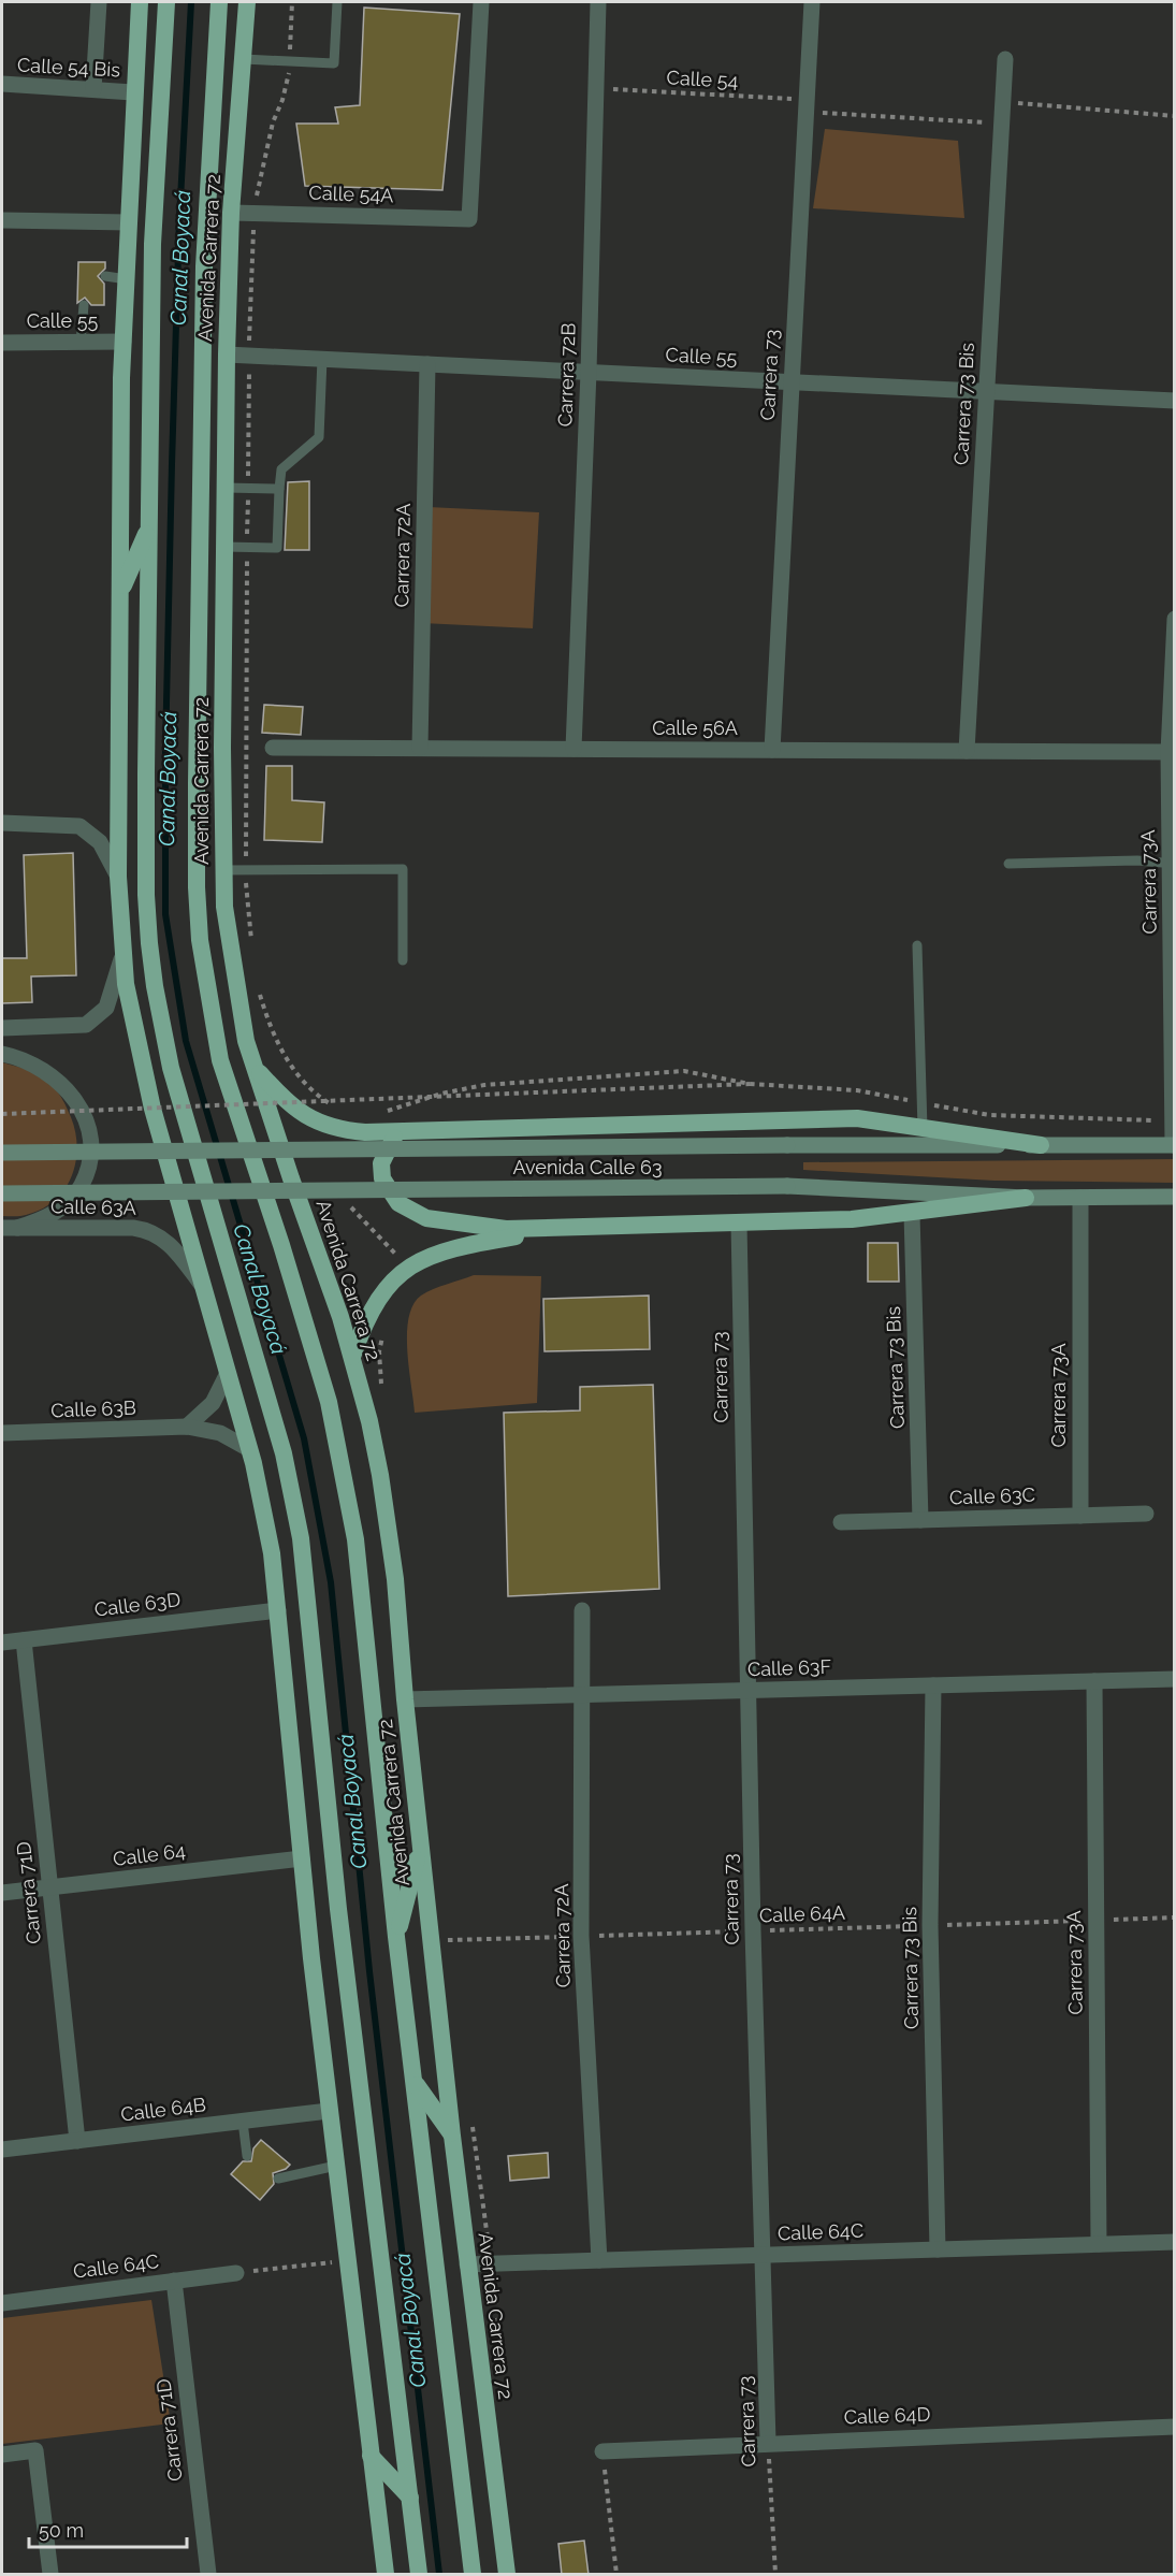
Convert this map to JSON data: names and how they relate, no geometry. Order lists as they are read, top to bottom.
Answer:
{
  "streets": {
    "highway": ["Avenida Carrera 72"],
    "main road": ["Avenida Calle 63"],
    "street": [
      "Calle 54 Bis",
      "Calle 54A",
      "Calle 55",
      "Carrera 72B",
      "Carrera 73",
      "Carrera 73 Bis",
      "Carrera 72A",
      "Calle 56A",
      "Carrera 73A",
      "Calle 63A",
      "Calle 63B",
      "Calle 63C",
      "Calle 63D",
      "Calle 63F",
      "Calle 64",
      "Carrera 71D",
      "Calle 64B",
      "Calle 64C",
      "Calle 64D"
    ],
    "path": ["Calle 54", "Calle 64A"]
  },
  "crossings": [
    ["Calle 54", "Carrera 72B"],
    ["Calle 54", "Carrera 73"],
    ["Calle 54", "Carrera 73 Bis"],
    ["Calle 54A", "Avenida Carrera 72"],
    ["Avenida Carrera 72", "Calle 55"],
    ["Avenida Carrera 72", "Calle 63F"],
    ["Avenida Carrera 72", "Calle 64A"],
    ["Avenida Carrera 72", "Calle 64C"],
    ["Calle 55", "Carrera 72B"],
    ["Calle 55", "Carrera 73"],
    ["Calle 55", "Carrera 73 Bis"],
    ["Calle 55", "Carrera 72A"],
    ["Carrera 72B", "Calle 56A"],
    ["Carrera 73", "Calle 56A"],
    ["Carrera 73", "Calle 63F"],
    ["Carrera 73", "Calle 64A"],
    ["Carrera 73", "Calle 64C"],
    ["Carrera 73", "Calle 64D"],
    ["Carrera 73 Bis", "Calle 56A"],
    ["Carrera 73 Bis", "Calle 63C"],
    ["Carrera 73 Bis", "Calle 63F"],
    ["Carrera 73 Bis", "Calle 64A"],
    ["Carrera 73 Bis", "Calle 64C"],
    ["Carrera 72A", "Calle 56A"],
    ["Carrera 72A", "Calle 63F"],
    ["Carrera 72A", "Calle 64A"],
    ["Carrera 72A", "Calle 64C"],
    ["Calle 56A", "Carrera 73A"],
    ["Carrera 73A", "Avenida Calle 63"],
    ["Carrera 73A", "Calle 63C"],
    ["Carrera 73A", "Calle 63F"],
    ["Carrera 73A", "Calle 64A"],
    ["Carrera 73A", "Calle 64C"],
    ["Calle 63D", "Carrera 71D"],
    ["Calle 64", "Carrera 71D"],
    ["Carrera 71D", "Calle 64B"],
    ["Carrera 71D", "Calle 64C"]
  ],
  "water": ["Canal Boyacá"],
  "scale_bar": "50 m"
}
